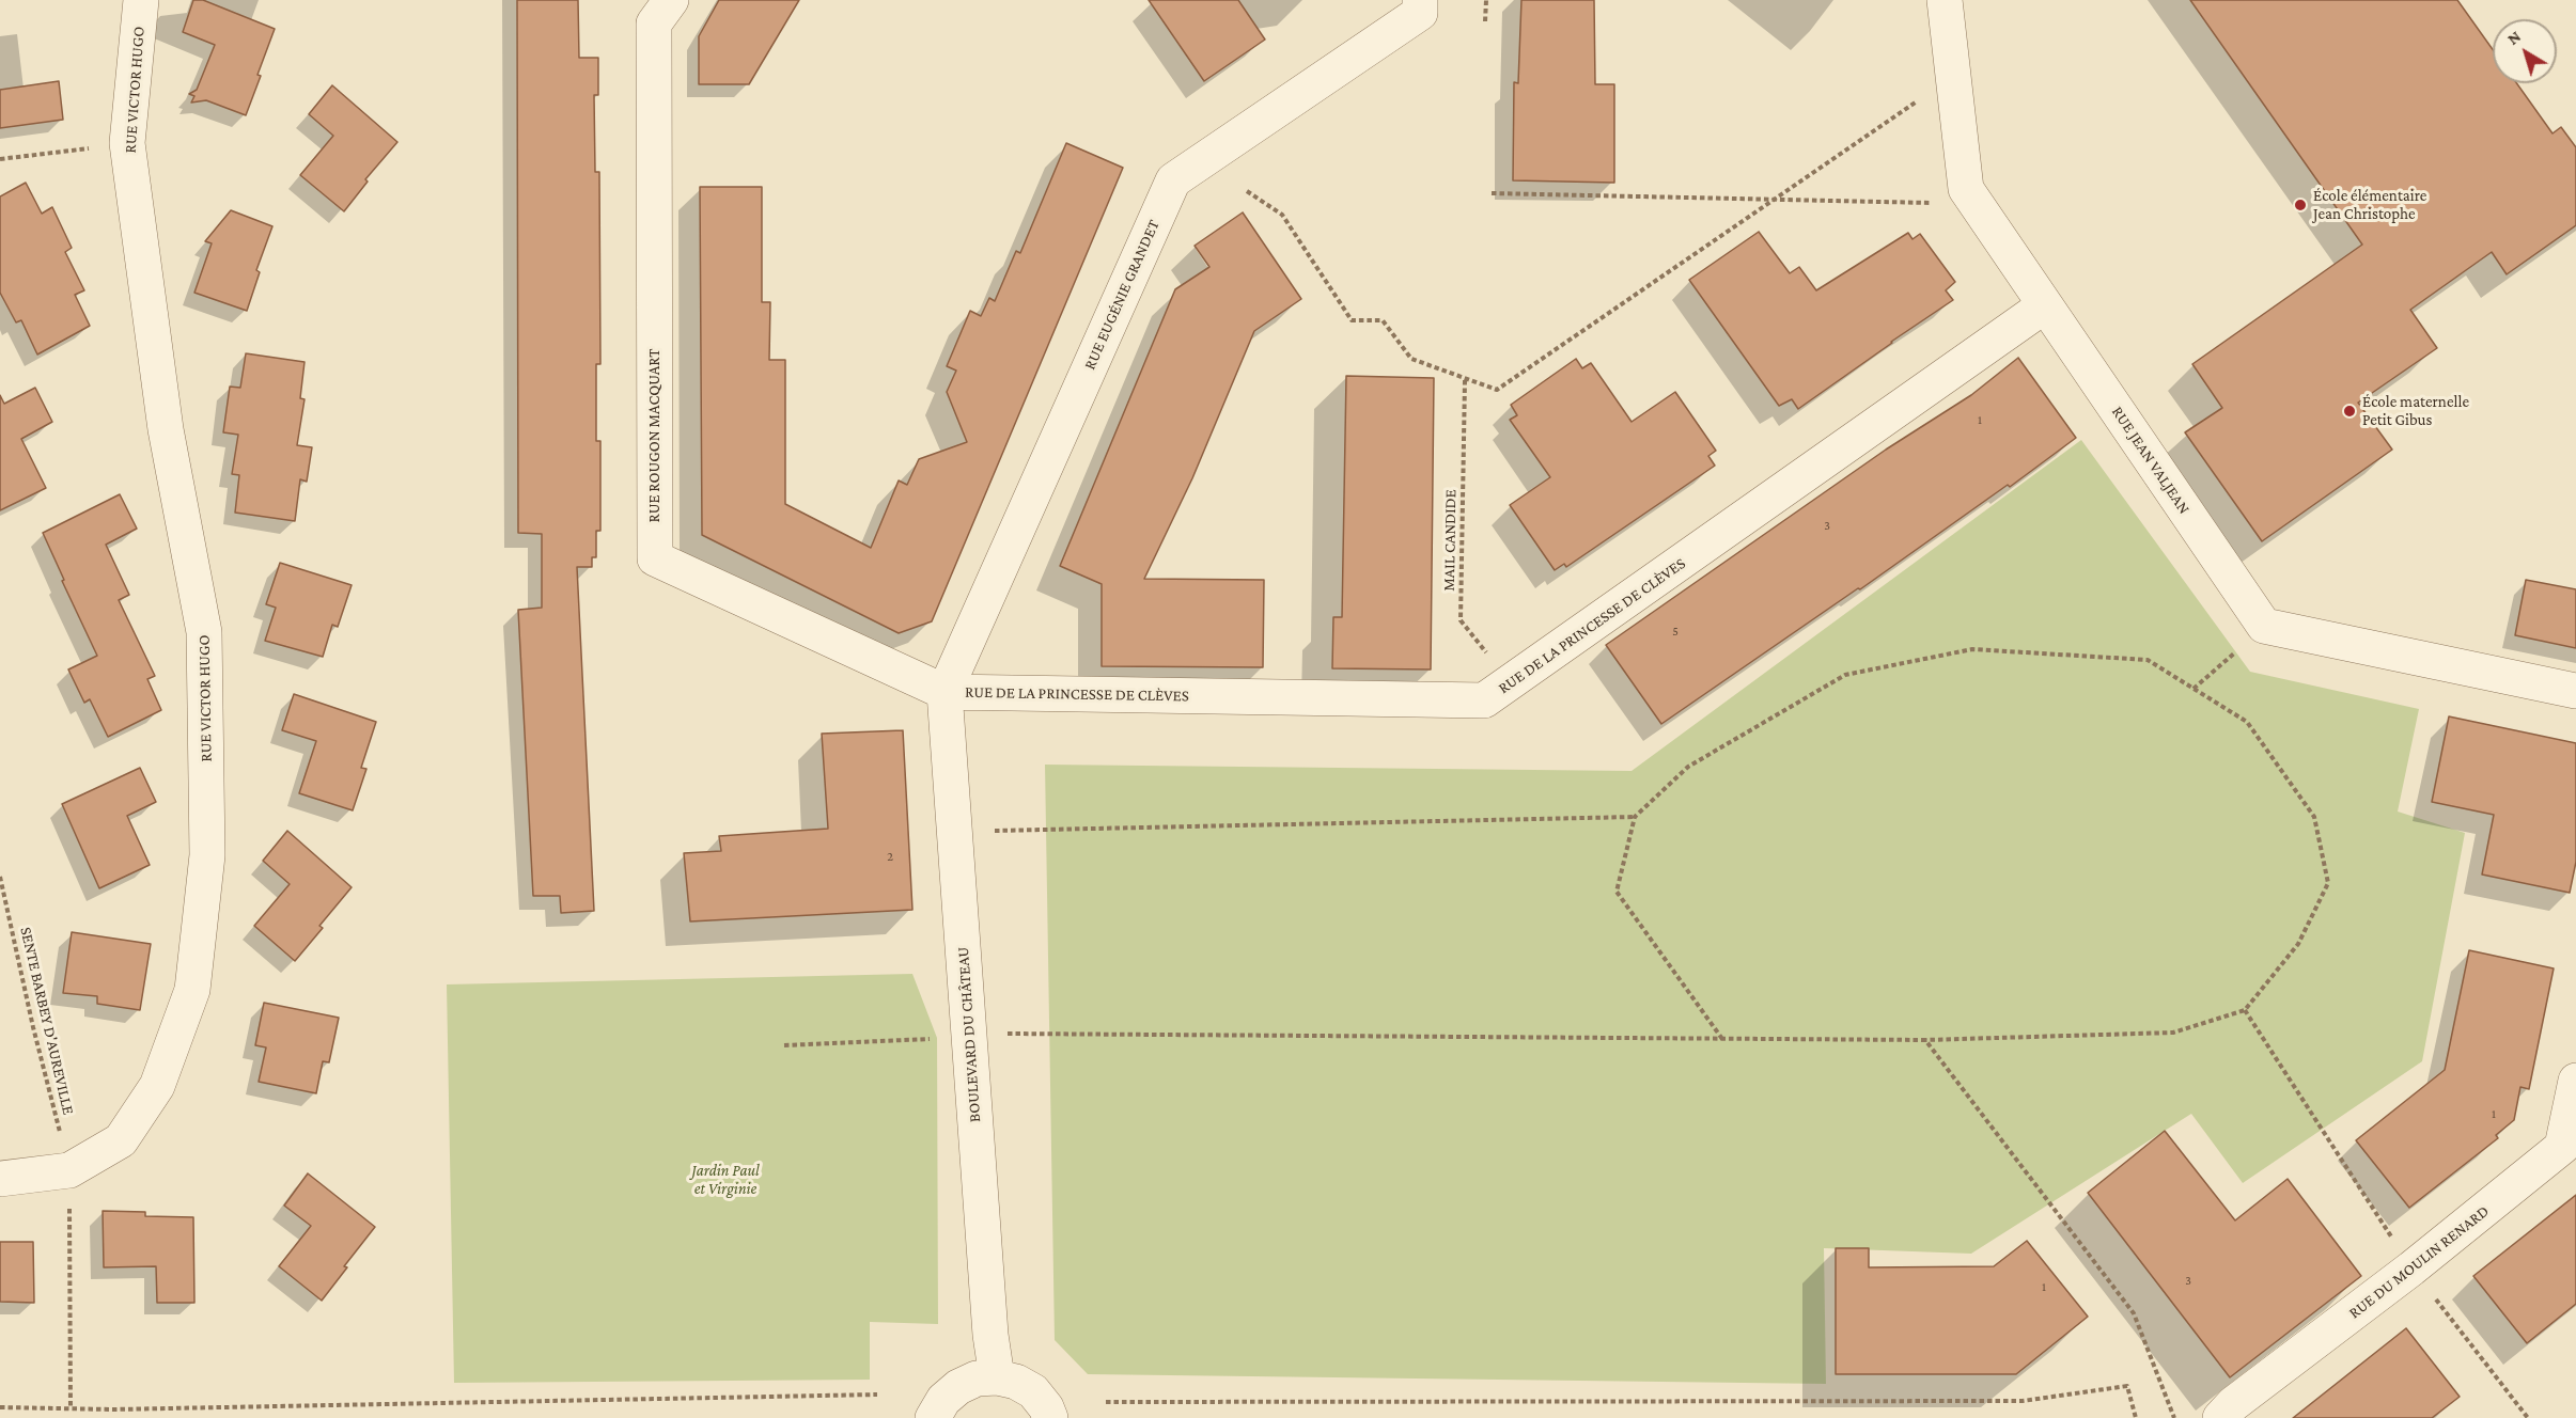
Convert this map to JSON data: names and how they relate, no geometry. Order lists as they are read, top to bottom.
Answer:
{
  "streets": {
    "street": [
      "RUE VICTOR HUGO",
      "RUE EUGÉNIE GRANDET",
      "RUE ROUGON MACQUART",
      "RUE JEAN VALJEAN",
      "RUE DE LA PRINCESSE DE CLÈVES",
      "BOULEVARD DU CHÂTEAU",
      "RUE DU MOULIN RENARD"
    ],
    "path": ["MAIL CANDIDE", "SENTE BARBEY D'AUREVILLE"]
  },
  "crossings": [
    ["RUE VICTOR HUGO", "SENTE BARBEY D'AUREVILLE"],
    ["RUE EUGÉNIE GRANDET", "RUE ROUGON MACQUART"],
    ["RUE EUGÉNIE GRANDET", "RUE DE LA PRINCESSE DE CLÈVES"],
    ["RUE EUGÉNIE GRANDET", "BOULEVARD DU CHÂTEAU"],
    ["RUE ROUGON MACQUART", "RUE DE LA PRINCESSE DE CLÈVES"],
    ["RUE ROUGON MACQUART", "BOULEVARD DU CHÂTEAU"],
    ["RUE JEAN VALJEAN", "RUE DE LA PRINCESSE DE CLÈVES"],
    ["MAIL CANDIDE", "RUE DE LA PRINCESSE DE CLÈVES"],
    ["RUE DE LA PRINCESSE DE CLÈVES", "BOULEVARD DU CHÂTEAU"]
  ],
  "parks": ["Jardin Paul et Virginie"],
  "places": ["École élémentaire Jean Christophe", "École maternelle Petit Gibus"],
  "house_numbers": [
    "1",
    "3",
    "5",
    "2",
    "1",
    "3",
    "1"
  ],
  "north": "top left"
}
